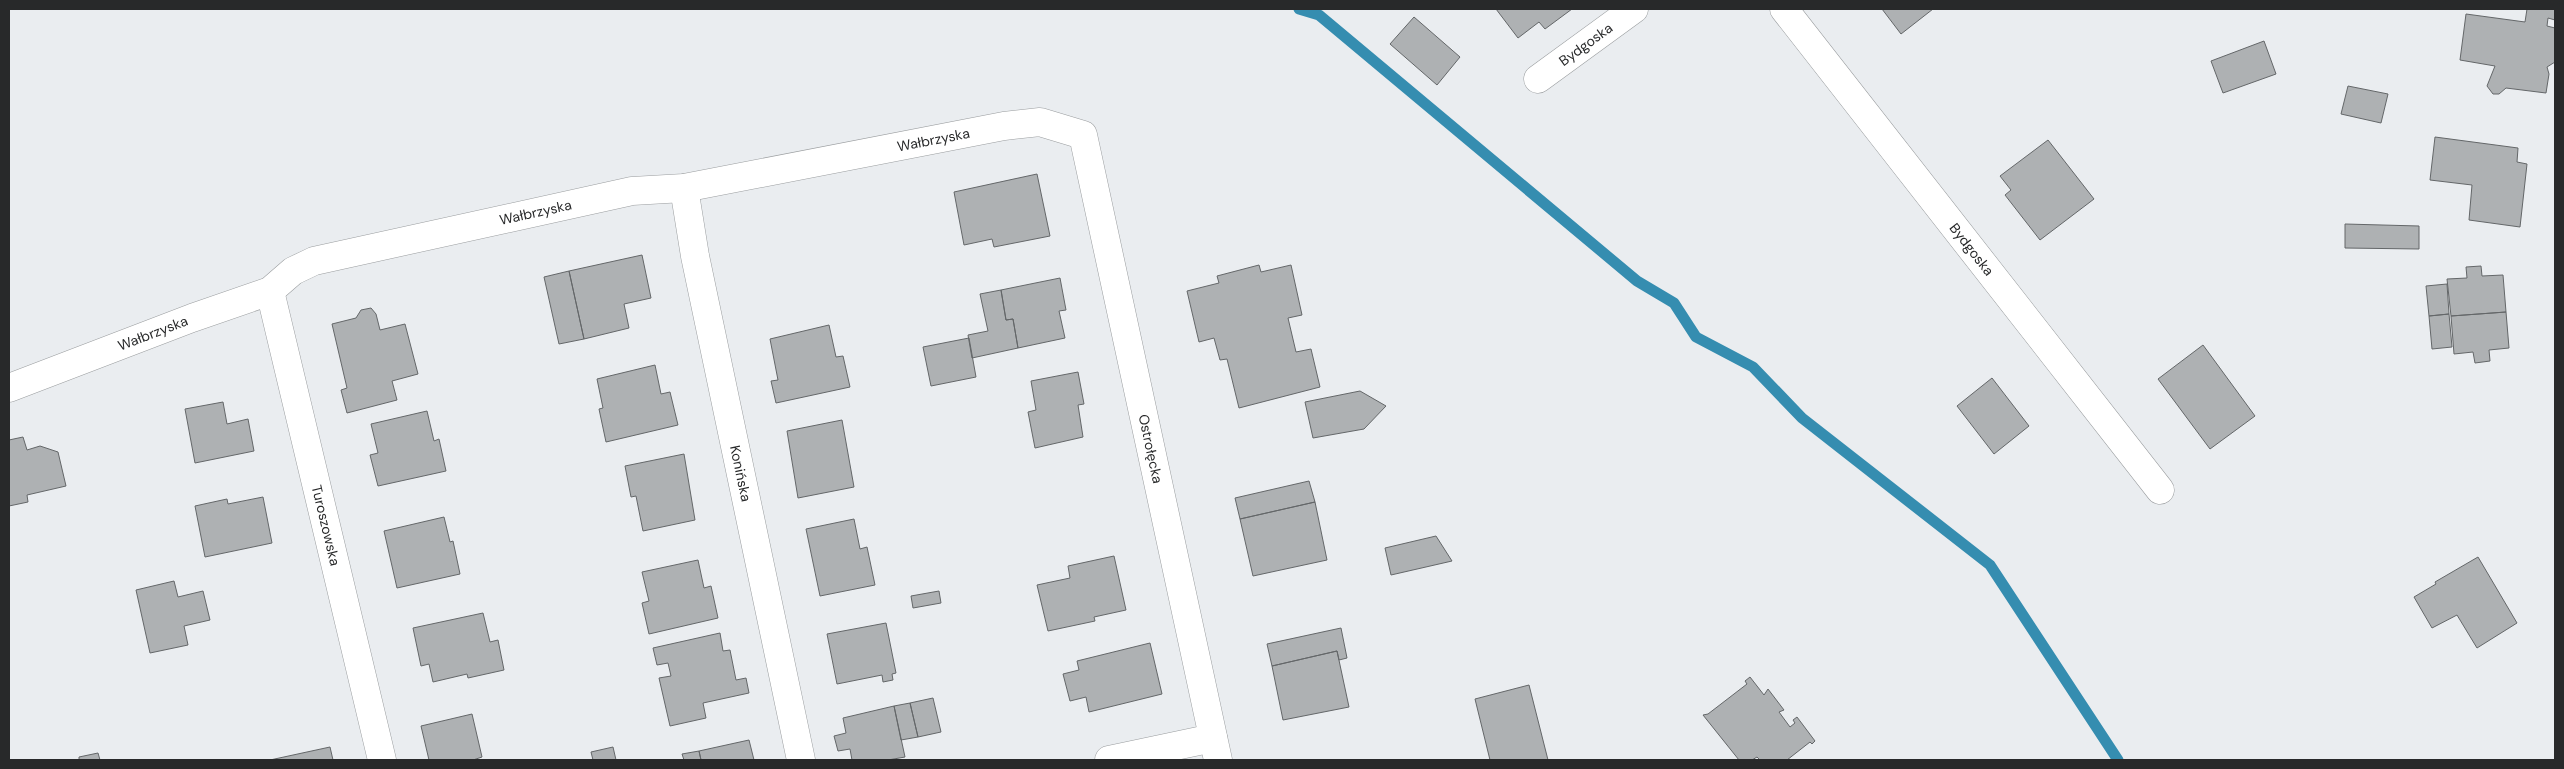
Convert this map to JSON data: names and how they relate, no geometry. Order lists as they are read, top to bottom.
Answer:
{
  "streets": {
    "street": [
      "Bydgoska",
      "Wałbrzyska",
      "Ostrołęcka",
      "Konińska",
      "Turoszowska"
    ]
  },
  "crossings": [
    ["Wałbrzyska", "Ostrołęcka"],
    ["Wałbrzyska", "Konińska"],
    ["Wałbrzyska", "Turoszowska"]
  ]
}
